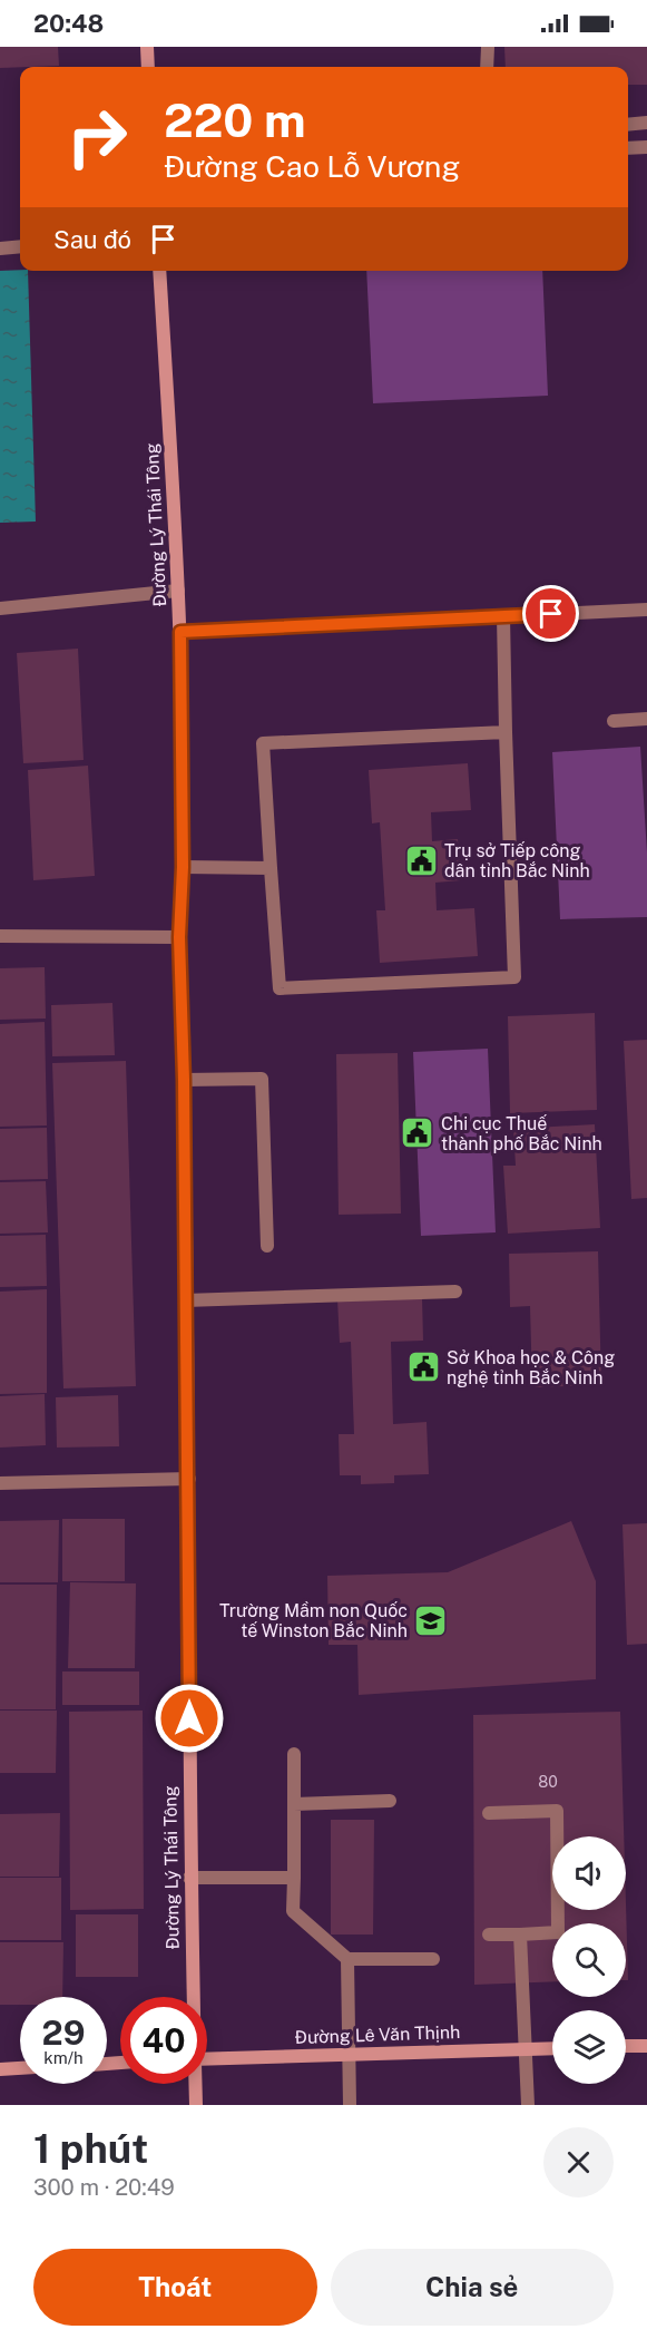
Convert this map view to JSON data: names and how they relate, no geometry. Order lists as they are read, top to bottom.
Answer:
{
  "streets": {
    "street": ["Đường Lý Thái Tông", "Đường Lê Văn Thịnh"]
  },
  "places": {
    "public building": ["Trụ sở Tiếp công dân tỉnh Bắc Ninh", "Chi cục Thuế thành phố Bắc Ninh", "Sở Khoa học & Công nghệ tỉnh Bắc Ninh"],
    "school or university": ["Trường Mầm non Quốc tế Winston Bắc Ninh"]
  },
  "house_numbers": ["80"],
  "page": {
    "status": "20:48",
    "turn": ["220 m", "Đường Cao Lỗ Vương"],
    "then": "Sau đó",
    "speed": "29 km/h",
    "limit": "40",
    "heading": ["1 phút", "300 m · 20:49"],
    "buttons": ["Thoát", "Chia sẻ"]
  }
}
